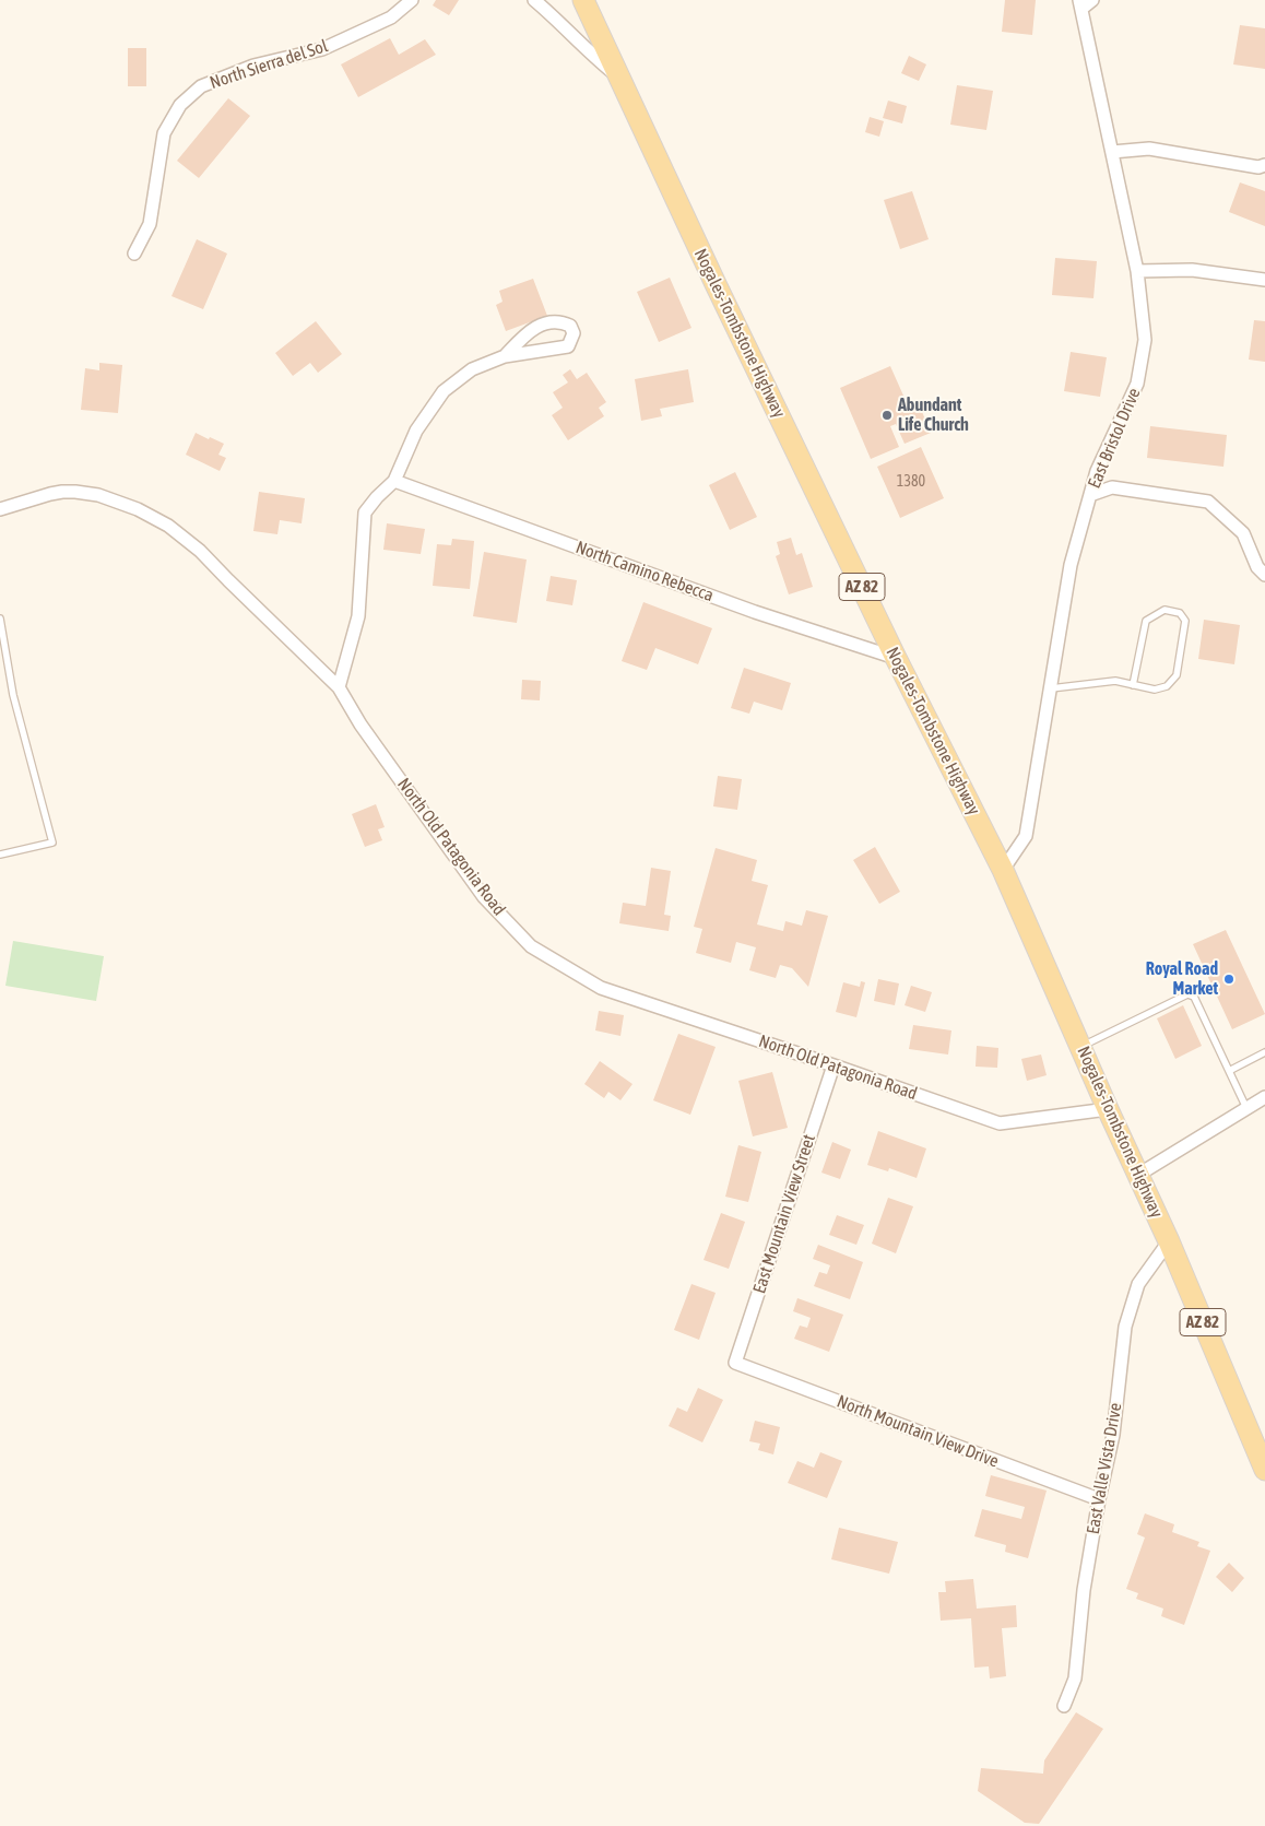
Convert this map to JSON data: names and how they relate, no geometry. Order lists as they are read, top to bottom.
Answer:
{
  "streets": {
    "main road": ["Nogales-Tombstone Highway", "AZ 82"],
    "street": [
      "North Sierra del Sol",
      "East Bristol Drive",
      "North Camino Rebecca",
      "North Old Patagonia Road",
      "East Mountain View Street",
      "North Mountain View Drive",
      "East Valle Vista Drive"
    ]
  },
  "crossings": [
    ["Nogales-Tombstone Highway", "East Bristol Drive"],
    ["Nogales-Tombstone Highway", "North Camino Rebecca"],
    ["Nogales-Tombstone Highway", "North Old Patagonia Road"],
    ["Nogales-Tombstone Highway", "East Valle Vista Drive"],
    ["North Old Patagonia Road", "East Mountain View Street"],
    ["East Mountain View Street", "North Mountain View Drive"],
    ["North Mountain View Drive", "East Valle Vista Drive"]
  ],
  "places": ["Abundant Life Church", "Royal Road Market"],
  "house_numbers": ["1380"]
}
